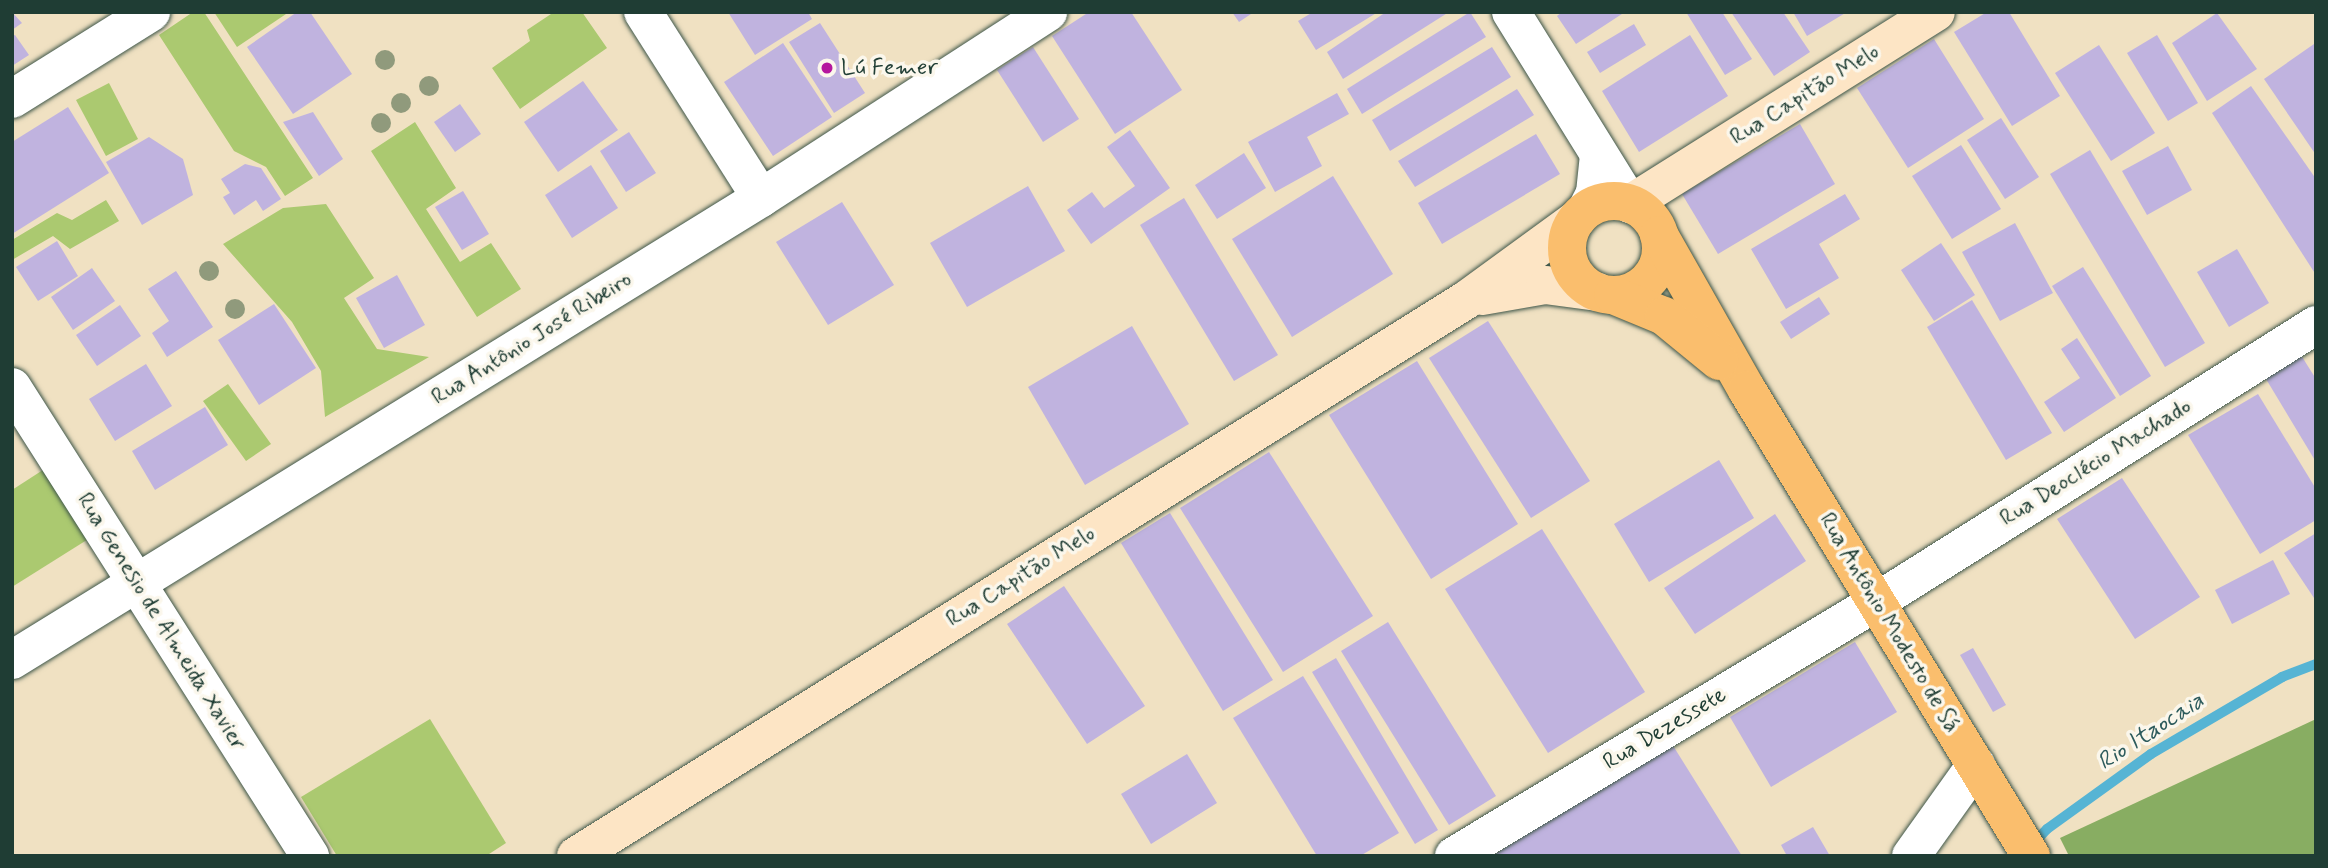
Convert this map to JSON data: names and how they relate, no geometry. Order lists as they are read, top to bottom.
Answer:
{
  "streets": {
    "main road": ["Rua Capitão Melo", "Rua Antônio Modesto de Sá"],
    "street": [
      "Rua Antônio José Ribeiro",
      "Rua Deoclécio Machado",
      "Rua Genesio de Almeida Xavier",
      "Rua Dezessete"
    ]
  },
  "crossings": [
    ["Rua Capitão Melo", "Rua Antônio Modesto de Sá"],
    ["Rua Antônio José Ribeiro", "Rua Genesio de Almeida Xavier"],
    ["Rua Deoclécio Machado", "Rua Antônio Modesto de Sá"],
    ["Rua Deoclécio Machado", "Rua Dezessete"],
    ["Rua Antônio Modesto de Sá", "Rua Dezessete"]
  ],
  "water": ["Rio Itaocaia"],
  "places": ["Lú Femer"]
}
